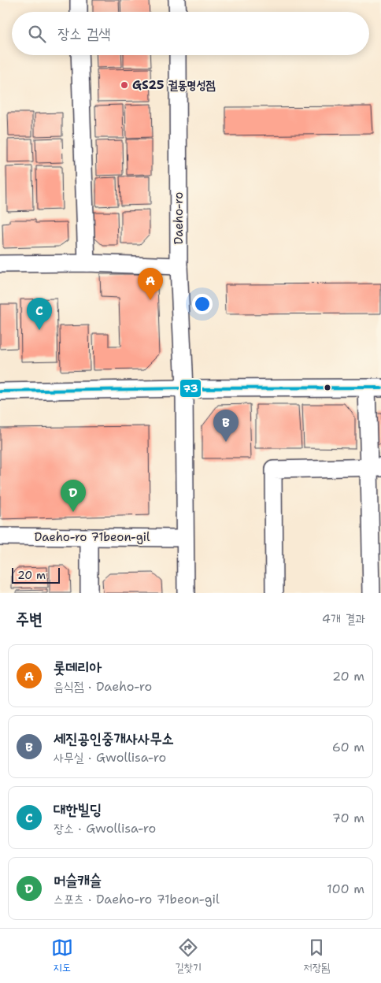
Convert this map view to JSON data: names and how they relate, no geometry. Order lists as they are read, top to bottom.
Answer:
{
  "streets": {
    "street": ["Daeho-ro", "Daeho-ro 71beon-gil"]
  },
  "crossings": [
    ["Daeho-ro", "Daeho-ro 71beon-gil"]
  ],
  "places": ["GS25 궐동명성점"],
  "lines": ["transit line 73"],
  "scale_bar": "20 m",
  "page": {
    "search": "장소 검색",
    "pins": [
      "A",
      "C",
      "B",
      "D"
    ],
    "scale": "20 m",
    "heading": ["주변", "4개 결과"],
    "list": [
      {
        "mark": "A",
        "name": "롯데리아",
        "note": "음식점 · Daeho-ro",
        "value": "20 m"
      },
      {
        "mark": "B",
        "name": "세진공인중개사사무소",
        "note": "사무실 · Gwollisa-ro",
        "value": "60 m"
      },
      {
        "mark": "C",
        "name": "대한빌딩",
        "note": "장소 · Gwollisa-ro",
        "value": "70 m"
      },
      {
        "mark": "D",
        "name": "머슬캐슬",
        "note": "스포츠 · Daeho-ro 71beon-gil",
        "value": "100 m"
      }
    ],
    "nav": ["지도", "길찾기", "저장됨"]
  }
}
